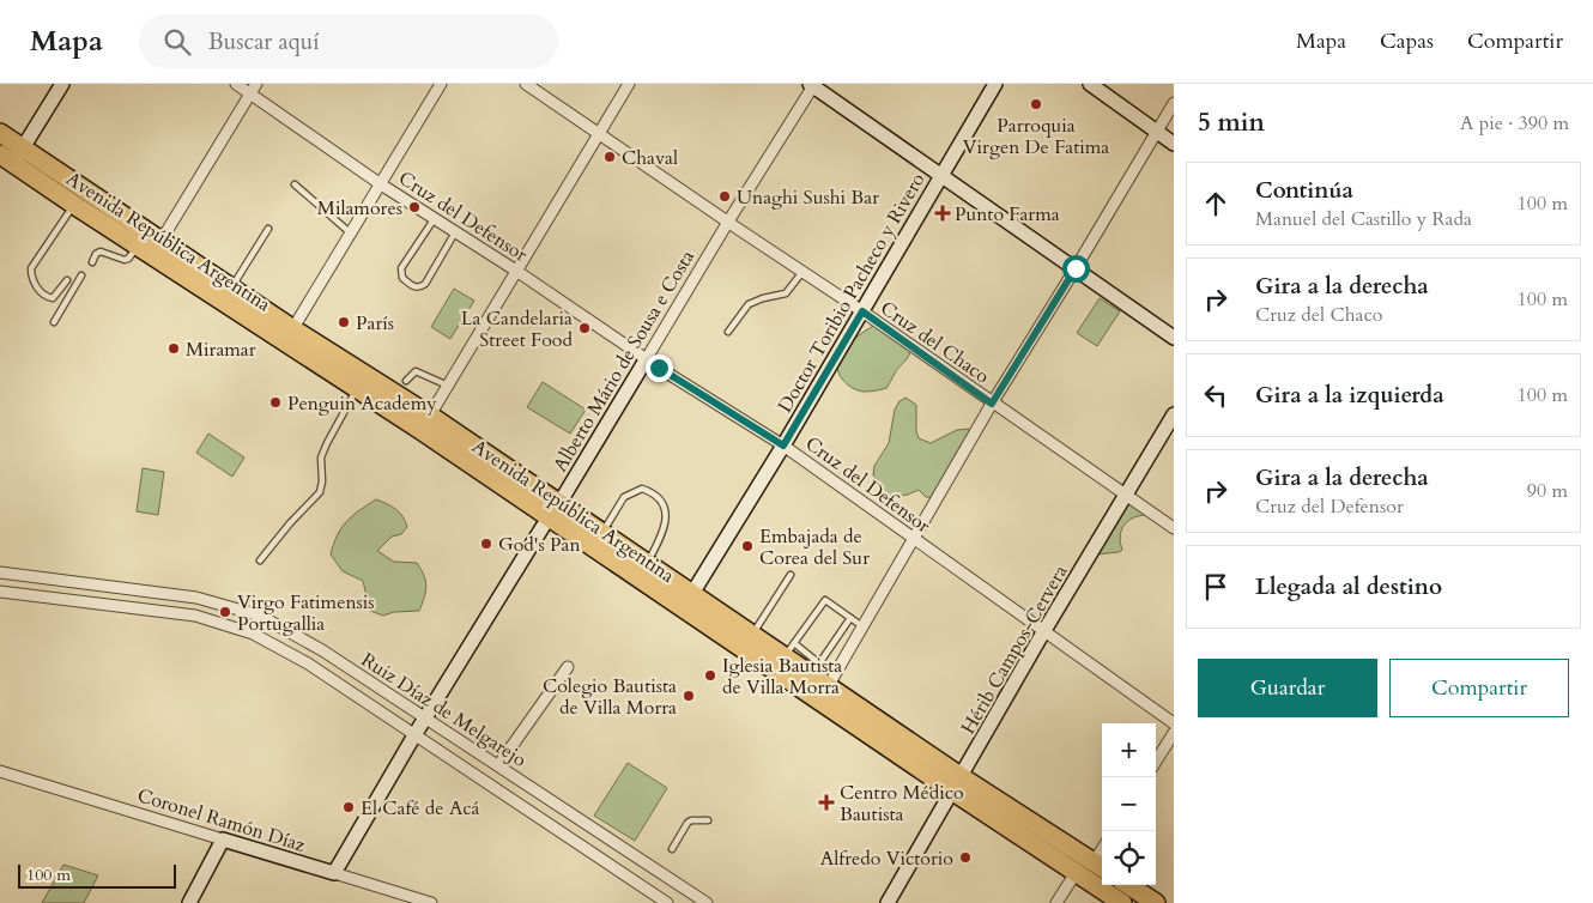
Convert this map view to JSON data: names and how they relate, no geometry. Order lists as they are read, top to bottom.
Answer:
{
  "streets": {
    "highway": ["Avenida República Argentina"],
    "street": [
      "Cruz del Defensor",
      "Doctor Toribio Pacheco y Rivero",
      "Cruz del Chaco",
      "Alberto Mário de Sousa e Costa",
      "Hérib Campos-Cervera",
      "Ruiz Díaz de Melgarejo",
      "Coronel Ramón Díaz"
    ]
  },
  "crossings": [
    ["Cruz del Defensor", "Doctor Toribio Pacheco y Rivero"],
    ["Cruz del Defensor", "Alberto Mário de Sousa e Costa"],
    ["Cruz del Defensor", "Hérib Campos-Cervera"],
    ["Avenida República Argentina", "Doctor Toribio Pacheco y Rivero"],
    ["Avenida República Argentina", "Alberto Mário de Sousa e Costa"],
    ["Avenida República Argentina", "Hérib Campos-Cervera"],
    ["Doctor Toribio Pacheco y Rivero", "Cruz del Chaco"],
    ["Cruz del Chaco", "Alberto Mário de Sousa e Costa"],
    ["Cruz del Chaco", "Hérib Campos-Cervera"],
    ["Alberto Mário de Sousa e Costa", "Ruiz Díaz de Melgarejo"],
    ["Alberto Mário de Sousa e Costa", "Coronel Ramón Díaz"]
  ],
  "places": {
    "other": [
      "Parroquia Virgen De Fatima",
      "Chaval",
      "Unaghi Sushi Bar",
      "Milamores",
      "París",
      "La Candelaria Street Food",
      "Miramar",
      "Penguin Academy",
      "God's Pan",
      "Embajada de Corea del Sur",
      "Virgo Fatimensis Portugallia",
      "Iglesia Bautista de Villa Morra",
      "Colegio Bautista de Villa Morra",
      "El Café de Acá",
      "Alfredo Victorio"
    ],
    "health": ["Punto Farma", "Centro Médico Bautista"]
  },
  "scale_bar": "100 m",
  "page": {
    "header": "Mapa",
    "search": "Buscar aquí",
    "nav": ["Mapa", "Capas", "Compartir"],
    "heading": ["5 min", "A pie · 390 m"],
    "list": [
      ["Continúa", "Manuel del Castillo y Rada", "100 m"],
      ["Gira a la derecha", "Cruz del Chaco", "100 m"],
      ["Gira a la izquierda", "100 m"],
      ["Gira a la derecha", "Cruz del Defensor", "90 m"],
      "Llegada al destino"
    ],
    "buttons": ["Guardar", "Compartir"],
    "map_buttons": ["+", "−"],
    "scale": "100 m"
  }
}
